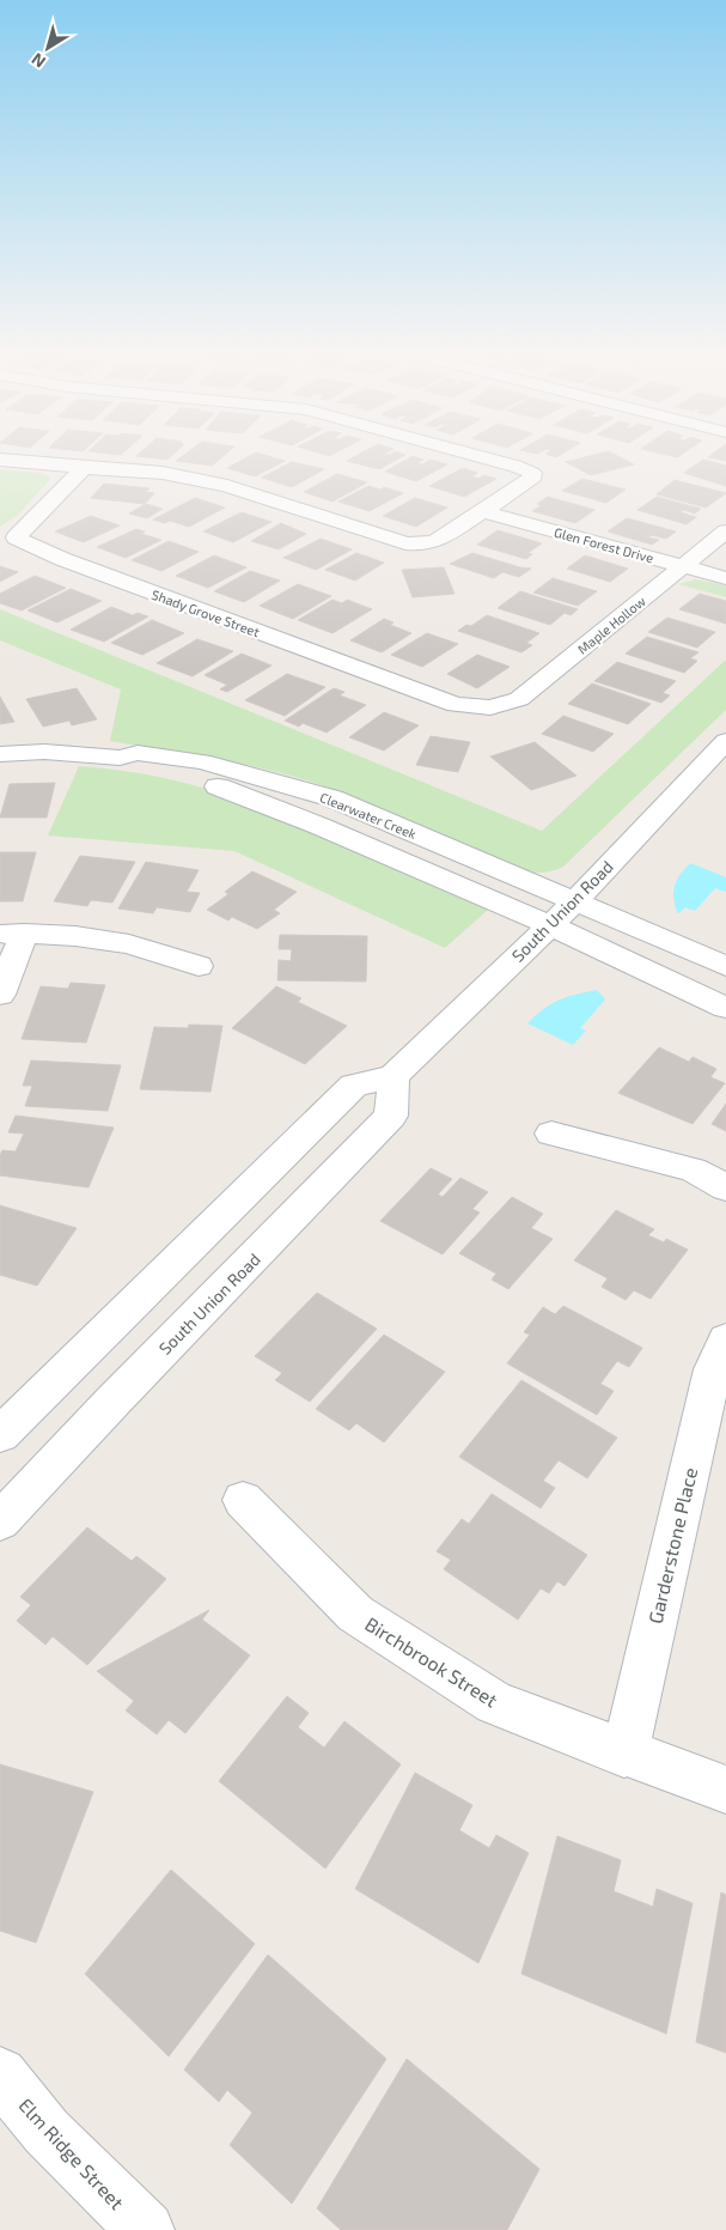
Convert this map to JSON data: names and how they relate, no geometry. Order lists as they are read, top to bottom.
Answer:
{
  "streets": {
    "street": [
      "Glen Forest Drive",
      "Shady Grove Street",
      "Maple Hollow",
      "Clearwater Creek",
      "South Union Road",
      "Garderstone Place",
      "Birchbrook Street",
      "Elm Ridge Street"
    ]
  },
  "crossings": [
    ["Glen Forest Drive", "Maple Hollow"],
    ["Shady Grove Street", "Maple Hollow"],
    ["Clearwater Creek", "South Union Road"],
    ["Garderstone Place", "Birchbrook Street"]
  ],
  "north": "bottom left"
}
